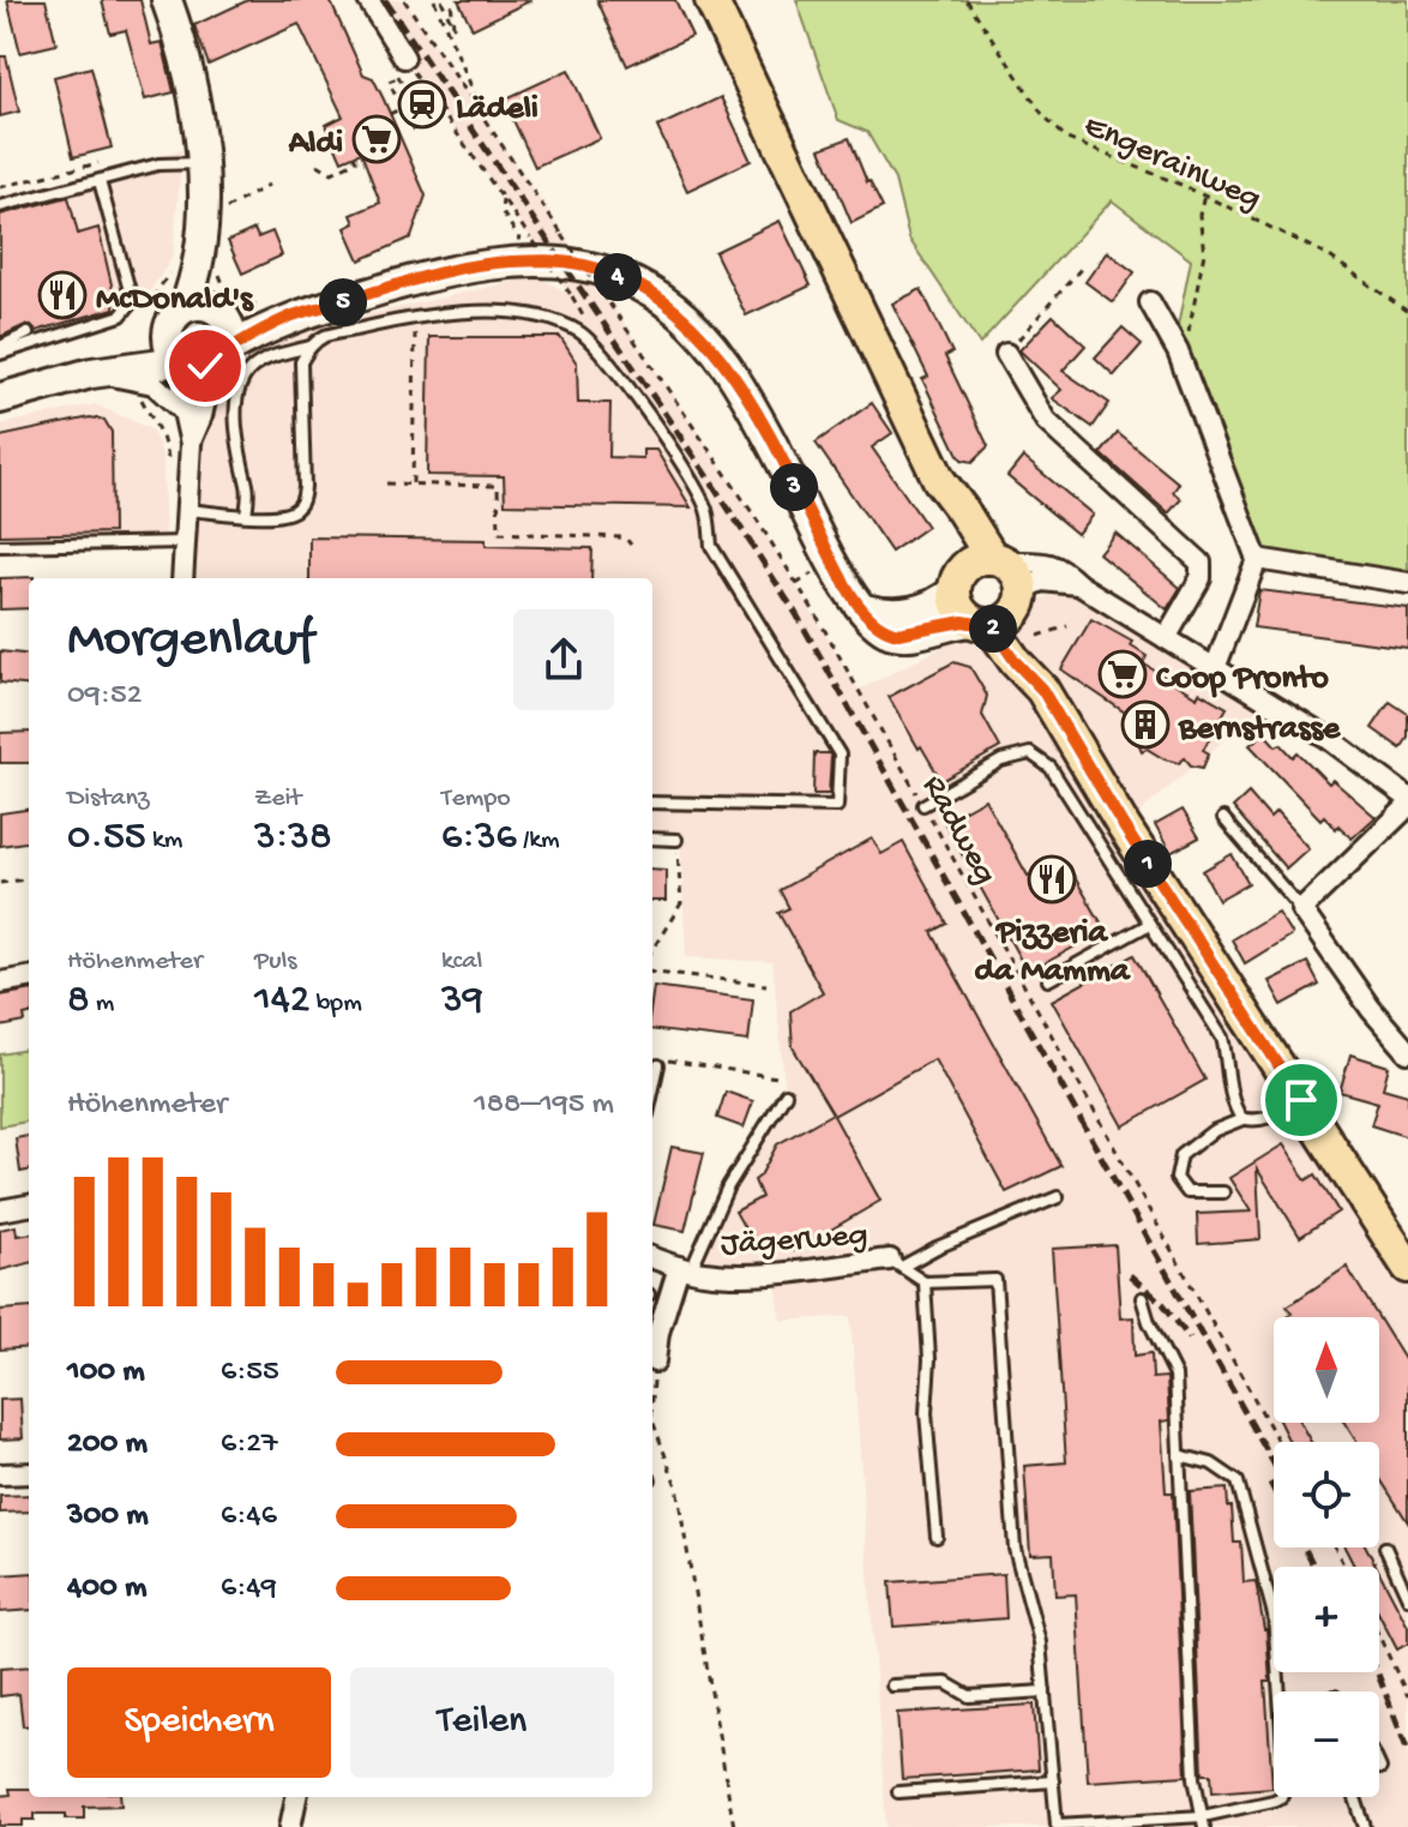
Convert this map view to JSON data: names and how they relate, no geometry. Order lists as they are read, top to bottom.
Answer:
{
  "streets": {
    "street": ["Jägerweg"],
    "path": ["Engerainweg", "Radweg"]
  },
  "places": {
    "station": ["Lädeli"],
    "supermarket": ["Aldi", "Coop Pronto"],
    "restaurant": ["McDonald's", "Pizzeria da Mamma"],
    "building": ["Bernstrasse"]
  },
  "north": "top",
  "page": {
    "pins": [
      "4",
      "5",
      "3",
      "2",
      "1"
    ],
    "heading": ["Morgenlauf", "09:52"],
    "stats": [
      ["Distanz", "0.55 km"],
      ["Zeit", "3:38"],
      ["Tempo", "6:36 /km"],
      ["Höhenmeter", "8 m"],
      ["Puls", "142 bpm"],
      ["kcal", "39"]
    ],
    "chart": ["Höhenmeter", "188–195 m"],
    "map_buttons": ["+", "−"],
    "list": [
      {
        "name": "100 m",
        "note": "6:55"
      },
      {
        "name": "200 m",
        "note": "6:27"
      },
      {
        "name": "300 m",
        "note": "6:46"
      },
      {
        "name": "400 m",
        "note": "6:49"
      }
    ],
    "buttons": ["Speichern", "Teilen"]
  }
}
